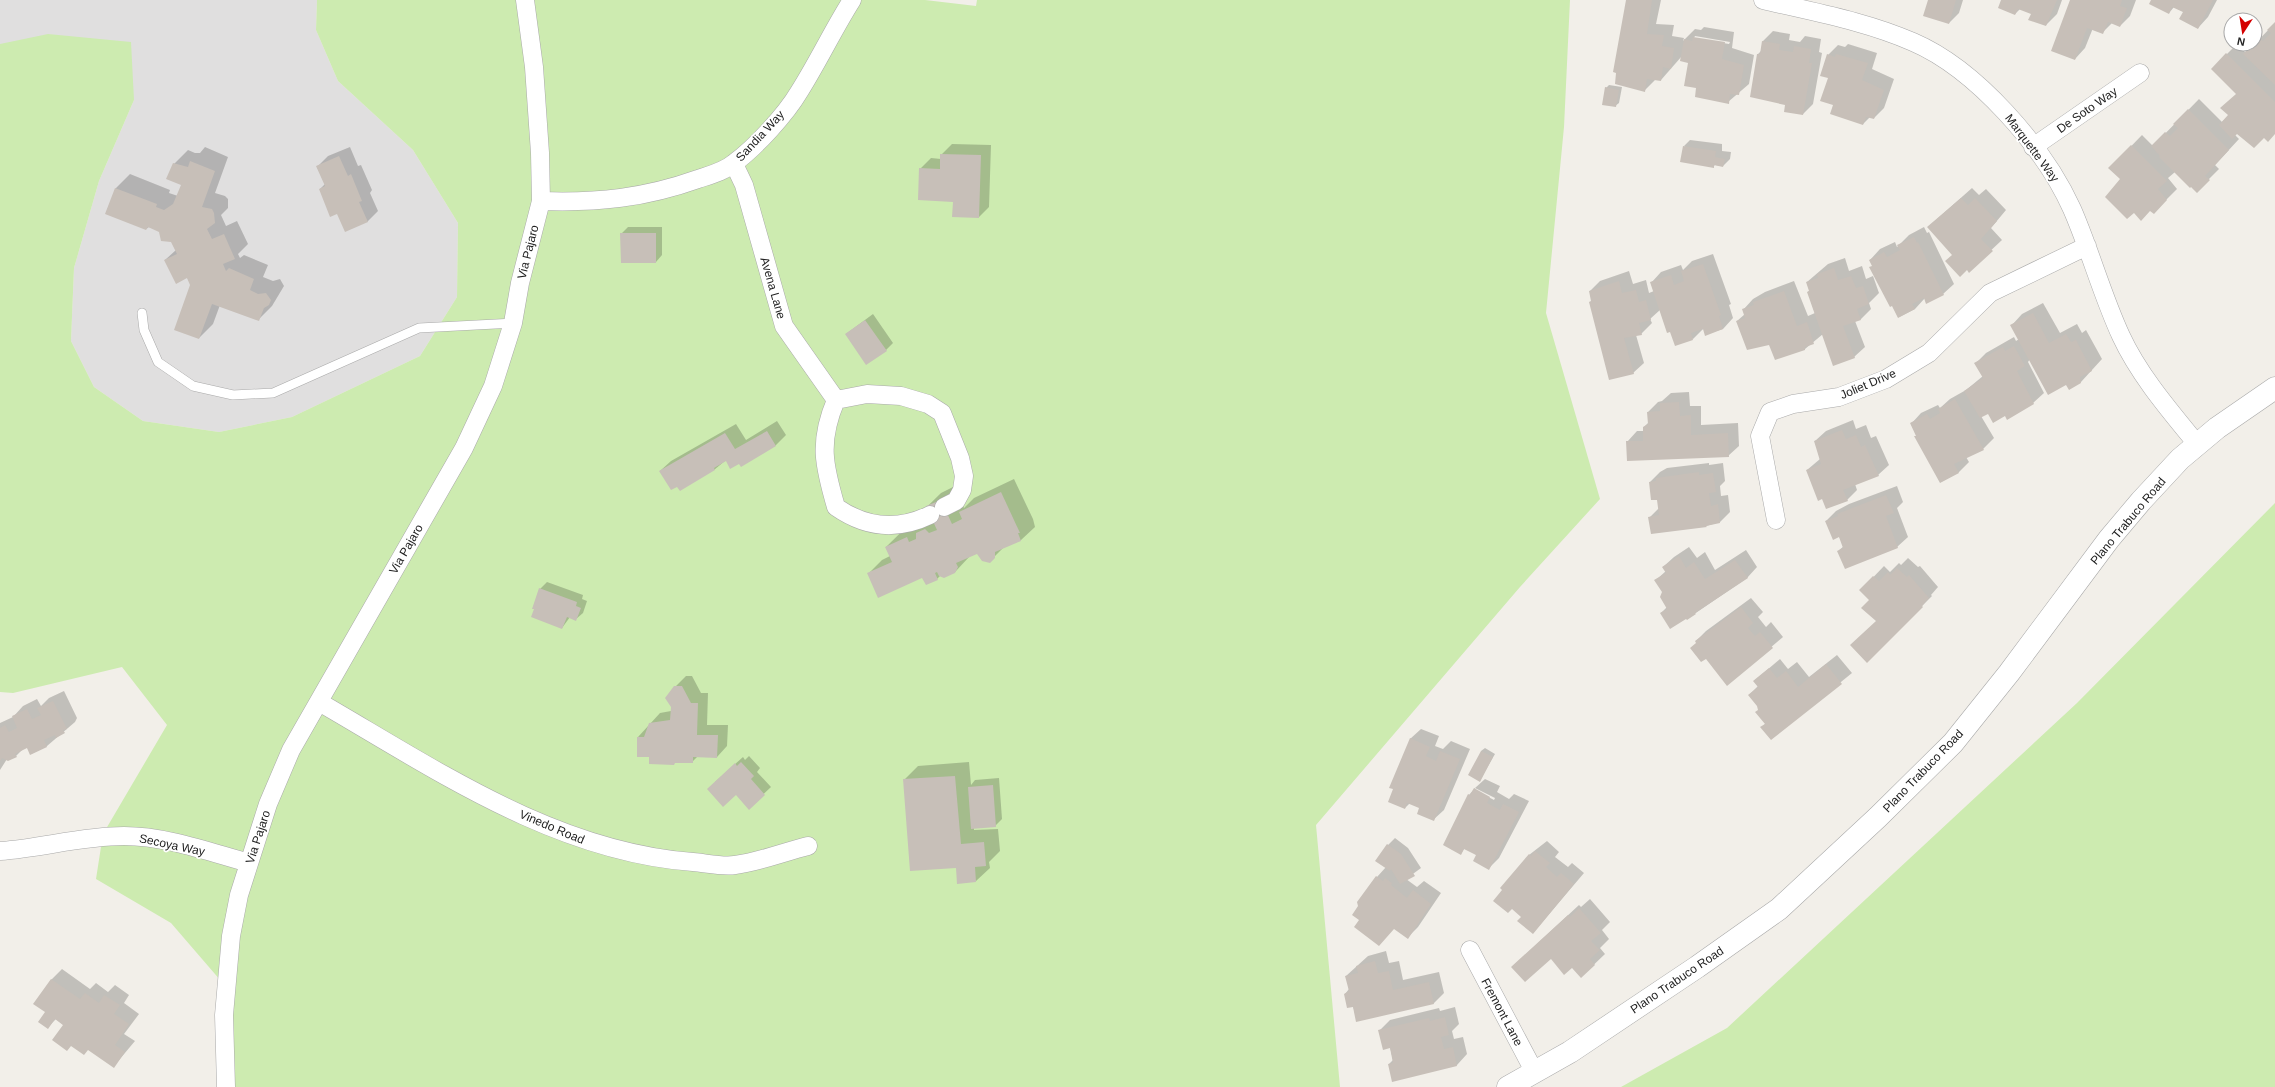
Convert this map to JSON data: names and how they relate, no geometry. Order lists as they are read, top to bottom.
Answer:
{
  "streets": {
    "street": [
      "De Soto Way",
      "Sandia Way",
      "Marquette Way",
      "Via Pajaro",
      "Avena Lane",
      "Joliet Drive",
      "Plano Trabuco Road",
      "Vinedo Road",
      "Secoya Way",
      "Fremont Lane"
    ]
  },
  "crossings": [
    ["De Soto Way", "Marquette Way"],
    ["Sandia Way", "Via Pajaro"],
    ["Sandia Way", "Avena Lane"],
    ["Marquette Way", "Joliet Drive"],
    ["Marquette Way", "Plano Trabuco Road"],
    ["Via Pajaro", "Vinedo Road"],
    ["Via Pajaro", "Secoya Way"],
    ["Plano Trabuco Road", "Fremont Lane"]
  ],
  "north": "bottom"
}
